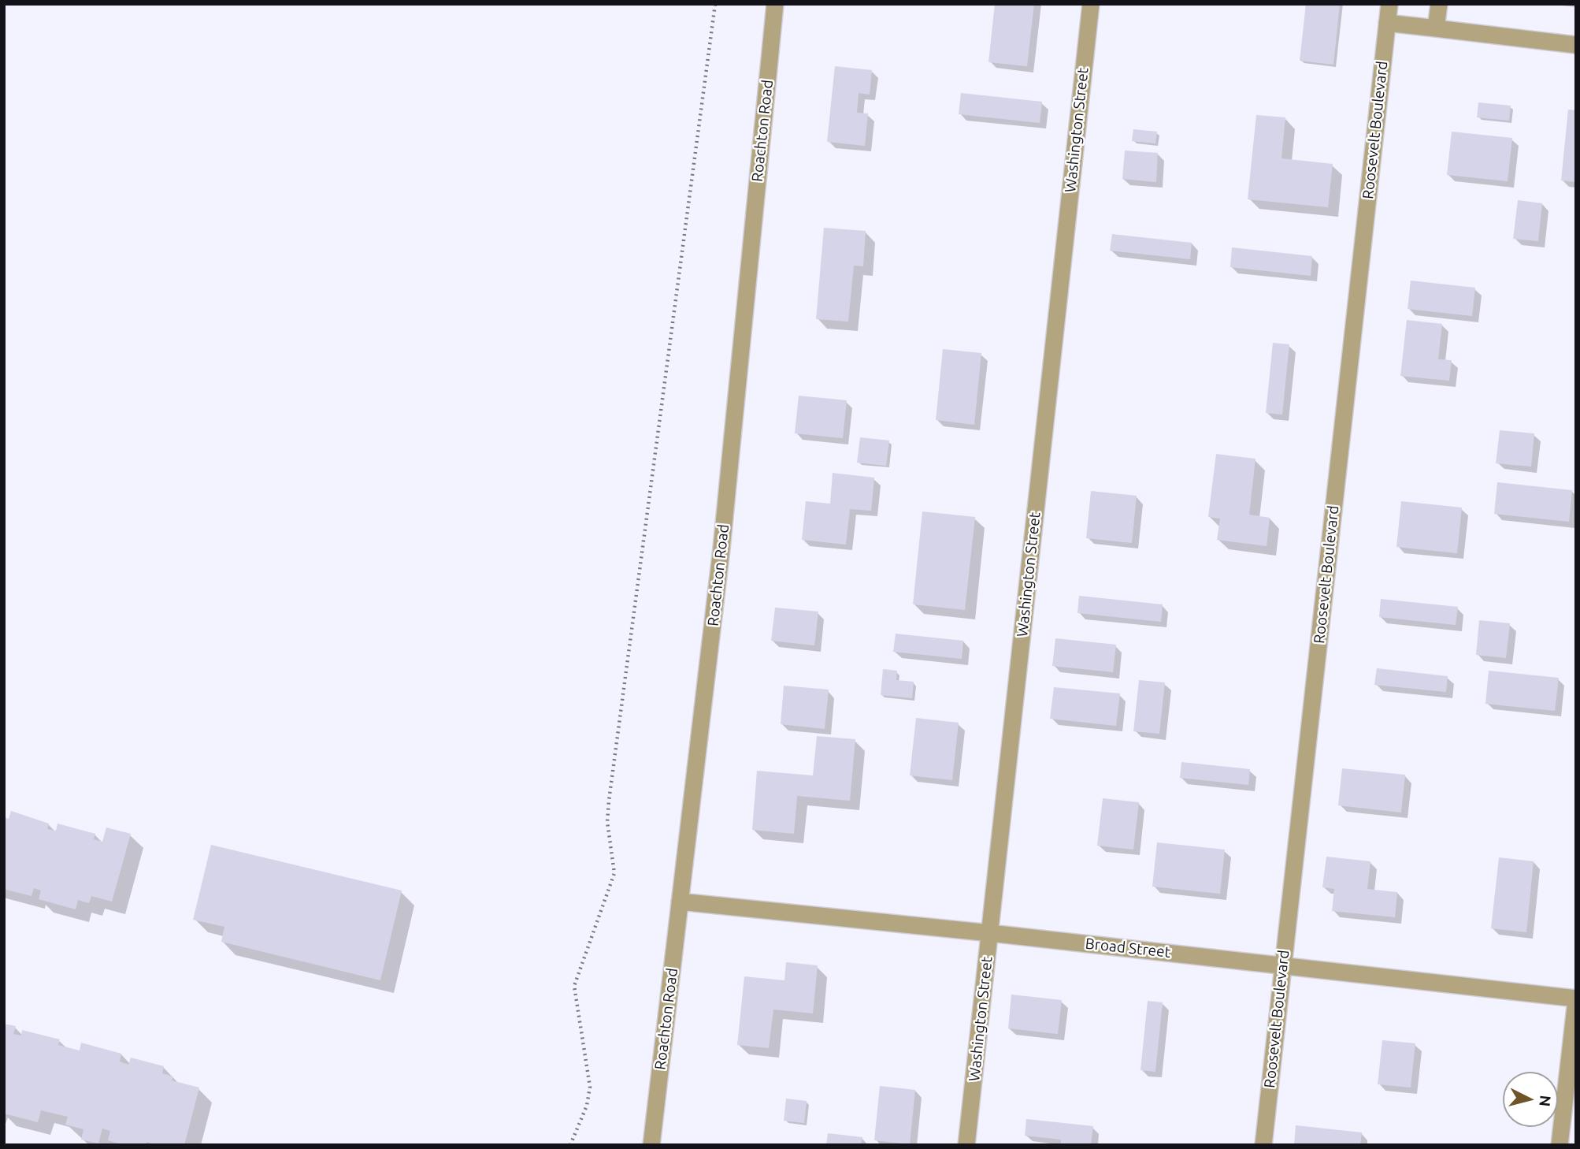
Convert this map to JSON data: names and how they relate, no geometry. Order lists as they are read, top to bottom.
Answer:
{
  "streets": {
    "street": [
      "Washington Street",
      "Roosevelt Boulevard",
      "Roachton Road",
      "Broad Street"
    ]
  },
  "crossings": [
    ["Washington Street", "Broad Street"],
    ["Roosevelt Boulevard", "Broad Street"],
    ["Roachton Road", "Broad Street"]
  ],
  "north": "right"
}
